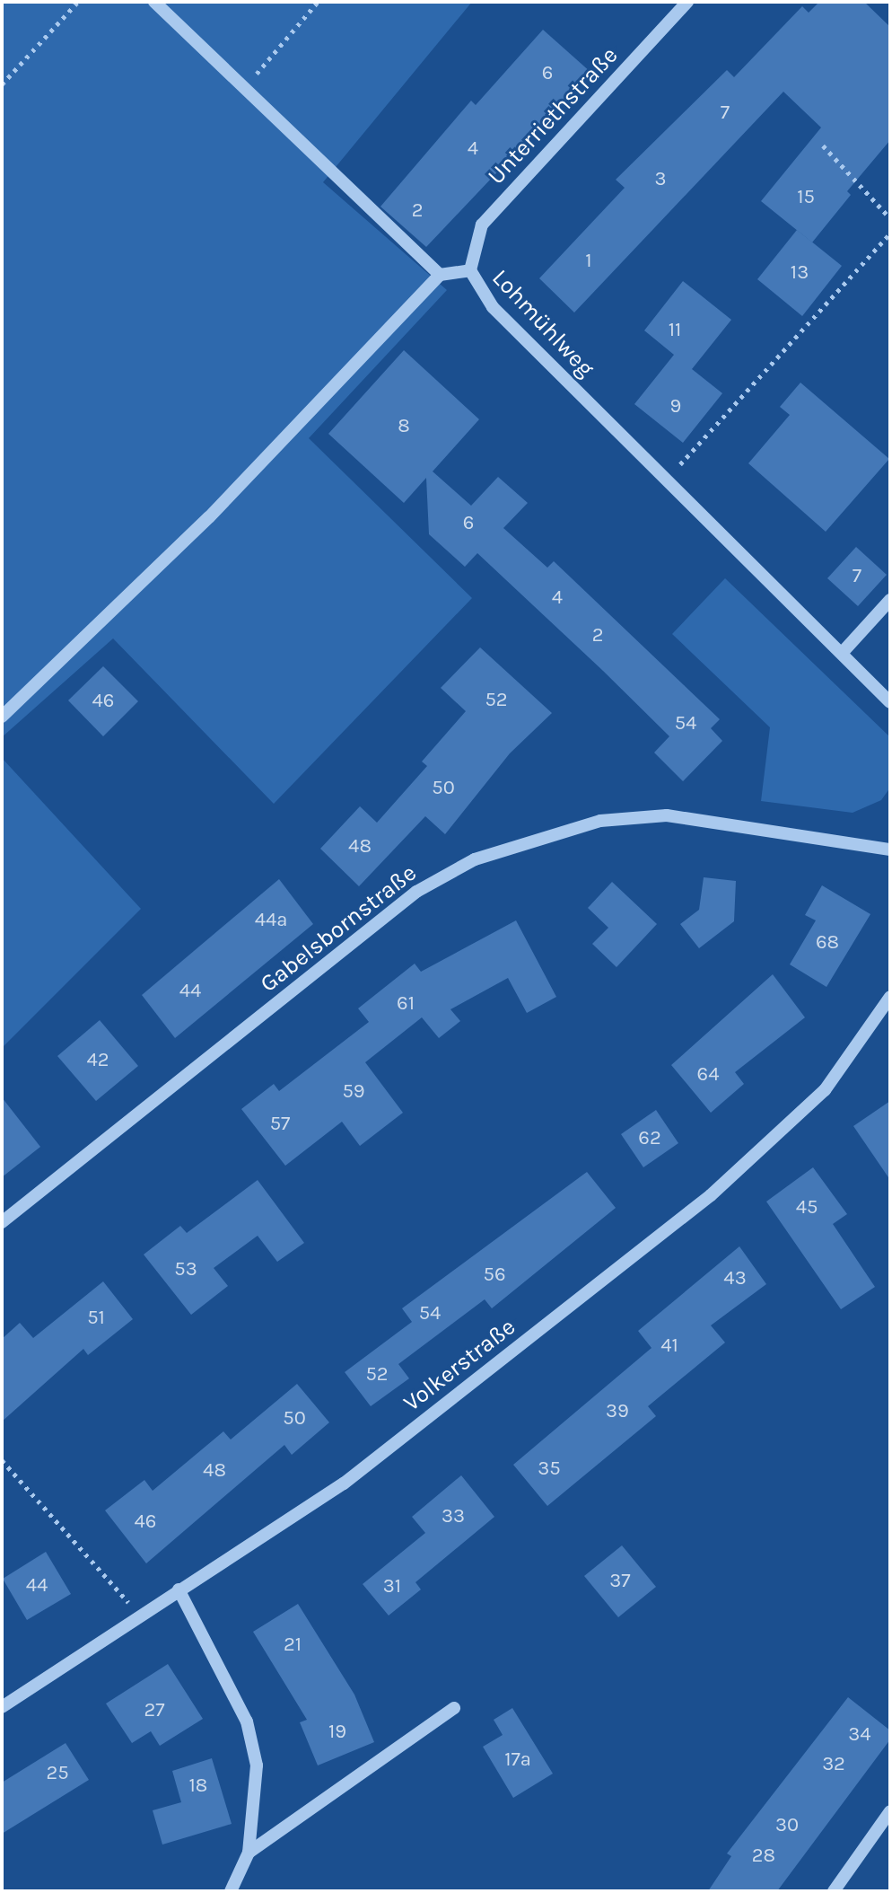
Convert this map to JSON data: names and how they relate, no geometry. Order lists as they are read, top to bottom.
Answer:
{
  "streets": {
    "street": [
      "Unterriethstraße",
      "Lohmühlweg",
      "Gabelsbornstraße",
      "Volkerstraße"
    ]
  },
  "crossings": [
    ["Unterriethstraße", "Lohmühlweg"]
  ],
  "house_numbers": [
    "6",
    "7",
    "4",
    "3",
    "15",
    "2",
    "1",
    "13",
    "11",
    "9",
    "8",
    "6",
    "7",
    "4",
    "2",
    "52",
    "46",
    "54",
    "50",
    "48",
    "44a",
    "68",
    "44",
    "61",
    "42",
    "64",
    "59",
    "57",
    "62",
    "45",
    "53",
    "56",
    "43",
    "54",
    "51",
    "41",
    "52",
    "39",
    "50",
    "35",
    "48",
    "33",
    "46",
    "37",
    "44",
    "31",
    "21",
    "27",
    "19",
    "34",
    "17a",
    "32",
    "25",
    "18",
    "30",
    "28"
  ]
}
